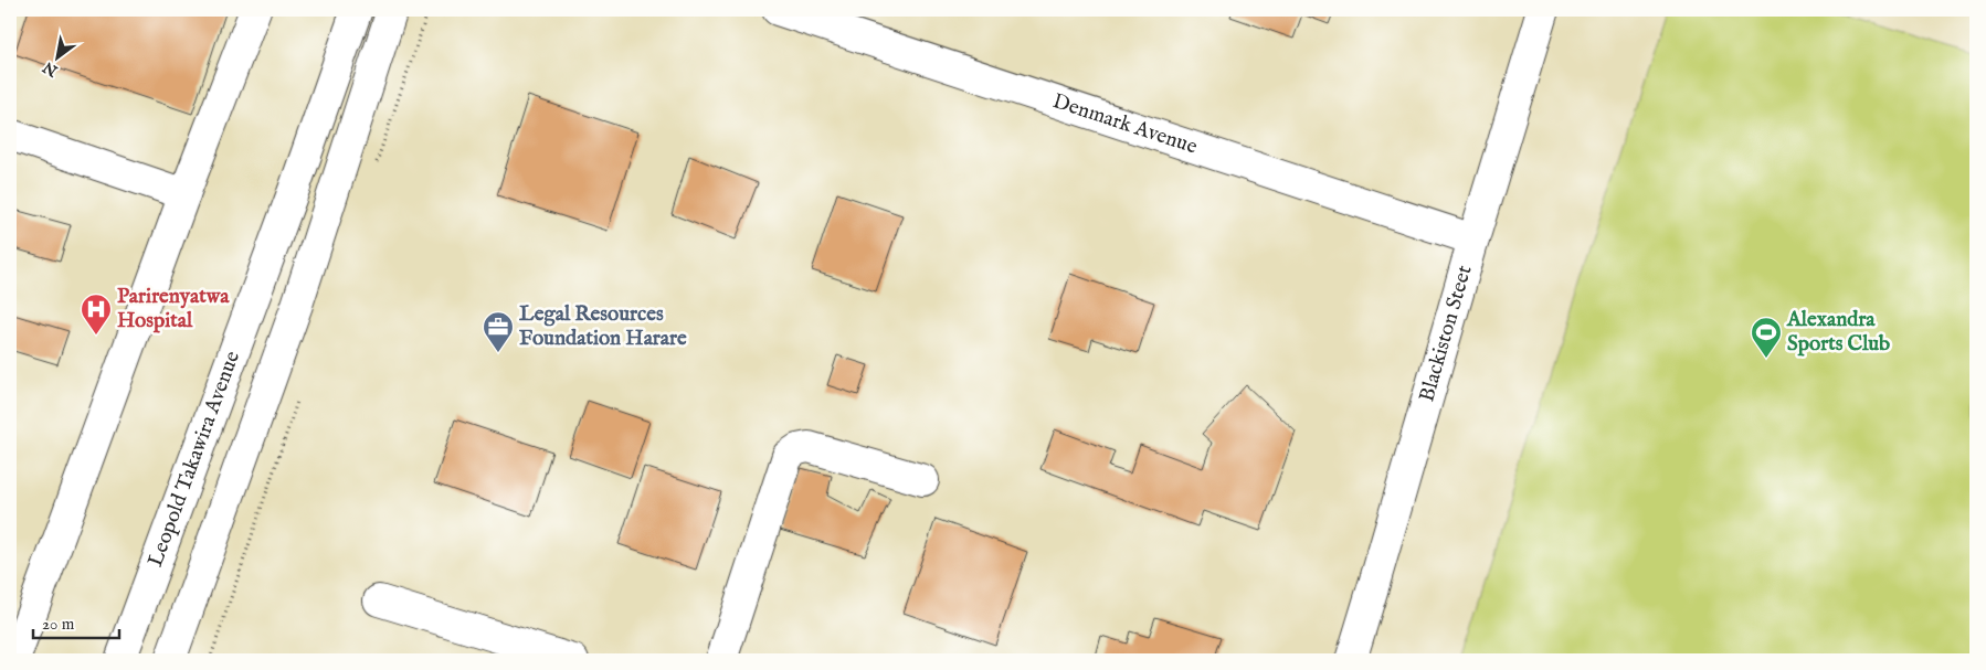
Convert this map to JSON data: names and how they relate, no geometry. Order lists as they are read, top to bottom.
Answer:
{
  "streets": {
    "street": ["Denmark Avenue", "Blackiston Steet", "Leopold Takawira Avenue"]
  },
  "crossings": [
    ["Denmark Avenue", "Blackiston Steet"]
  ],
  "places": {
    "hospital": ["Parirenyatwa Hospital"],
    "office": ["Legal Resources Foundation Harare"],
    "sports": ["Alexandra Sports Club"]
  },
  "scale_bar": "20 m",
  "north": "bottom left"
}
